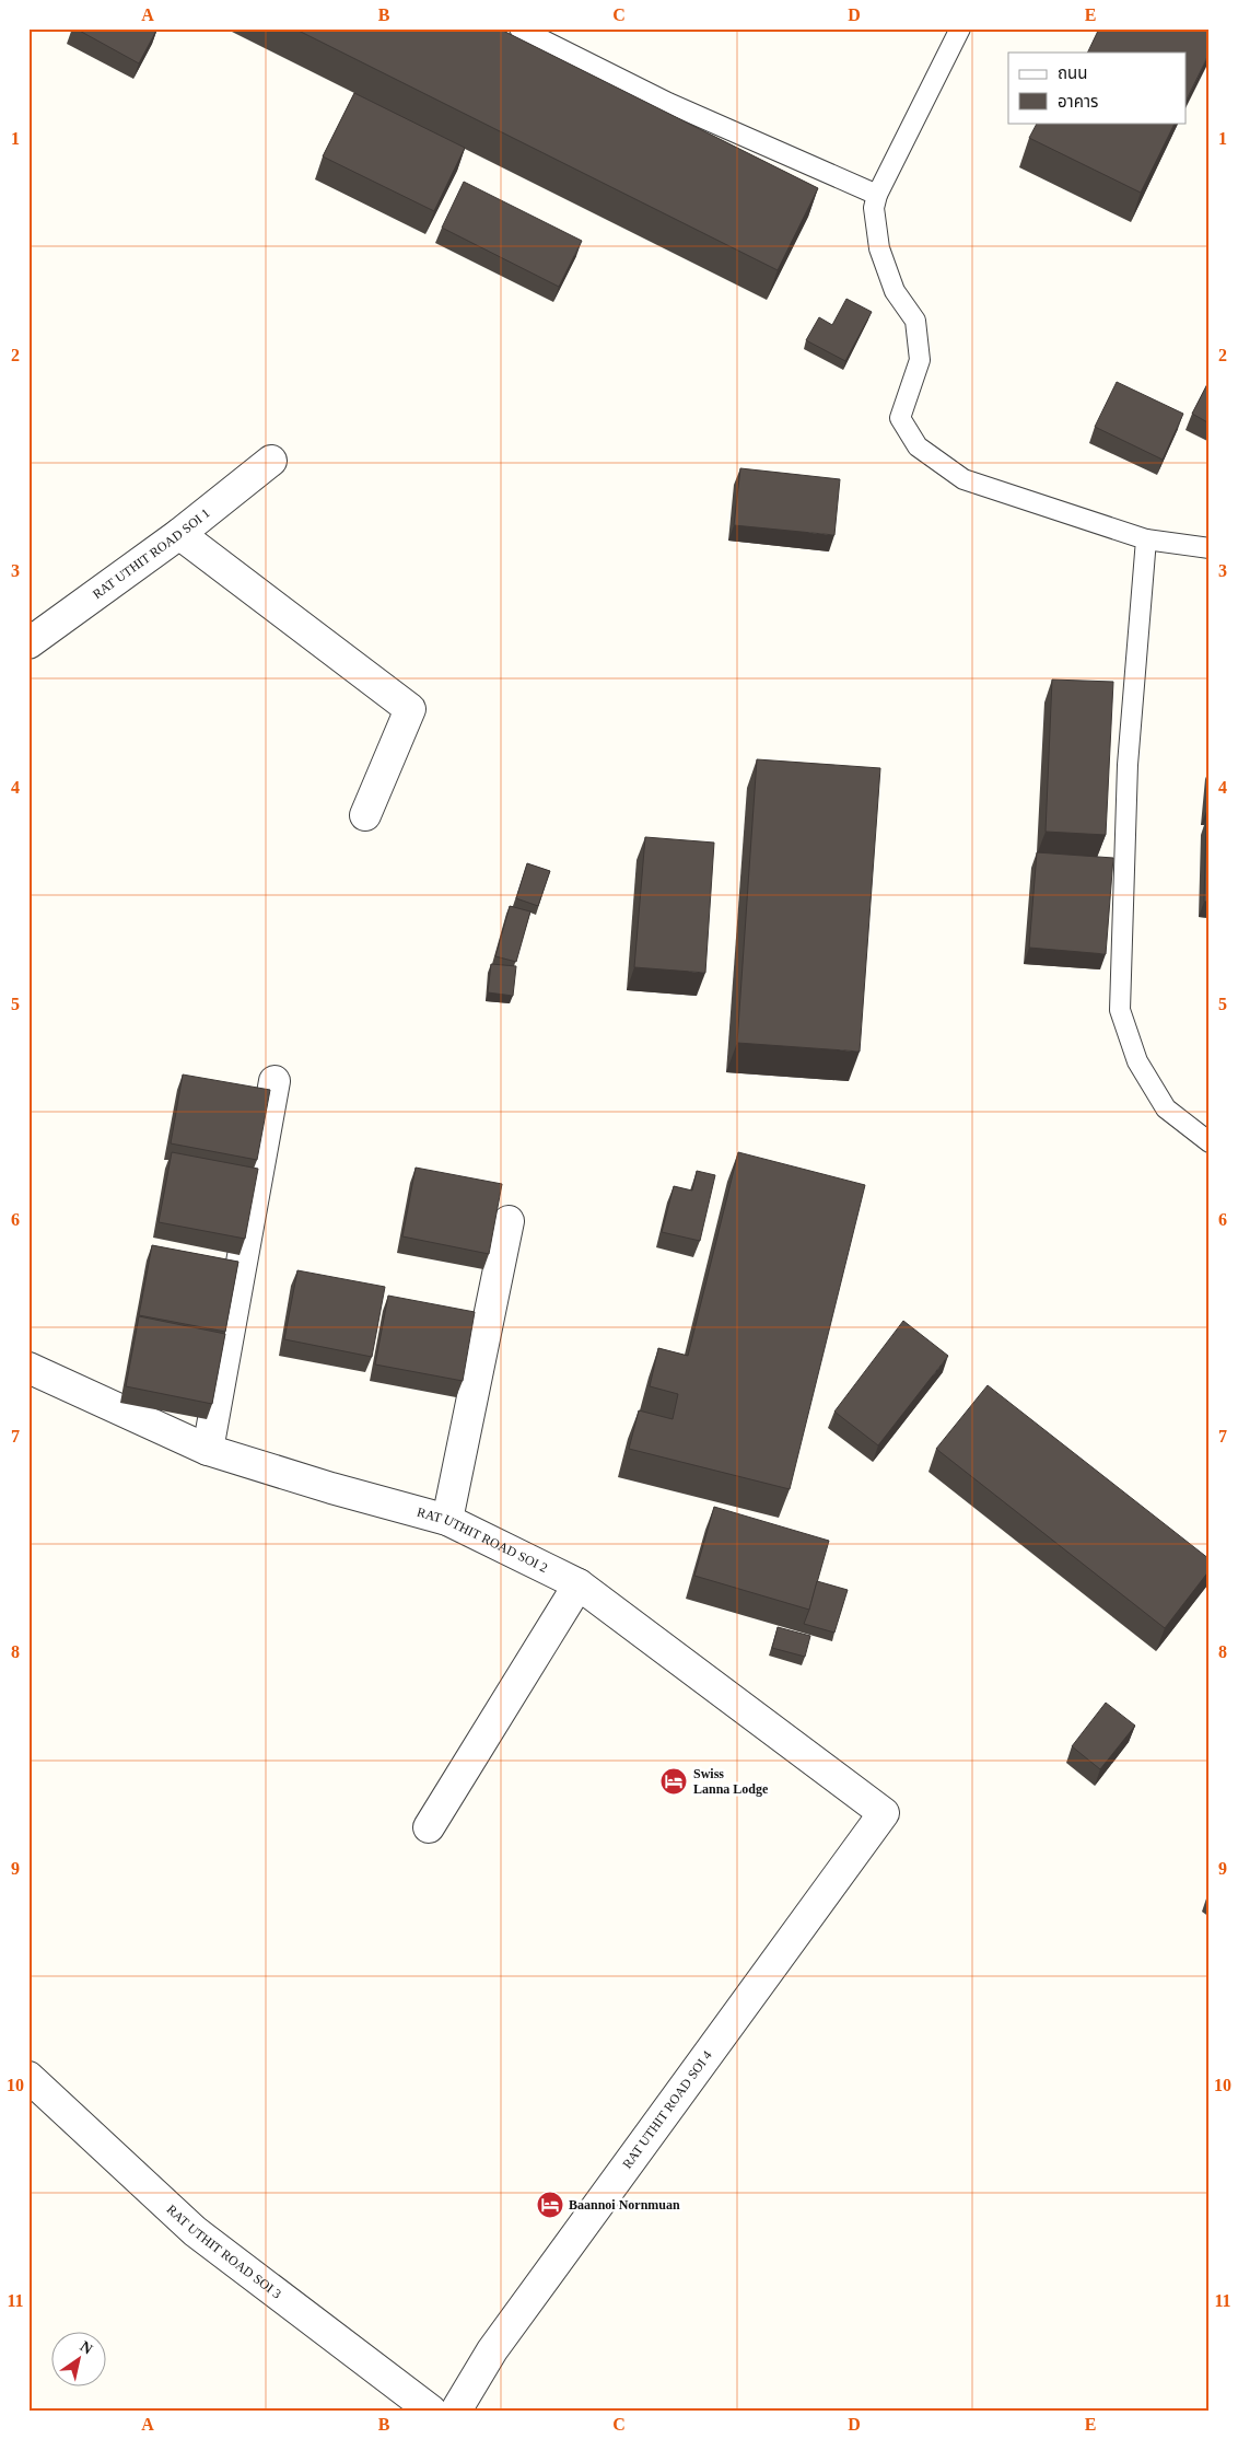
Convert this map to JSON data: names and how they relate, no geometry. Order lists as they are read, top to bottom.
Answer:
{
  "streets": {
    "street": [
      "RAT UTHIT ROAD SOI 1",
      "RAT UTHIT ROAD SOI 2",
      "RAT UTHIT ROAD SOI 4",
      "RAT UTHIT ROAD SOI 3"
    ]
  },
  "crossings": [
    ["RAT UTHIT ROAD SOI 2", "RAT UTHIT ROAD SOI 4"]
  ],
  "places": {
    "hotel": ["Swiss Lanna Lodge", "Baannoi Nornmuan"]
  },
  "legend": ["ถนน", "อาคาร"],
  "north": "top right",
  "grid": {
    "columns": [
      "A",
      "B",
      "C",
      "D",
      "E"
    ],
    "rows": [
      "1",
      "2",
      "3",
      "4",
      "5",
      "6",
      "7",
      "8",
      "9",
      "10",
      "11"
    ]
  }
}
